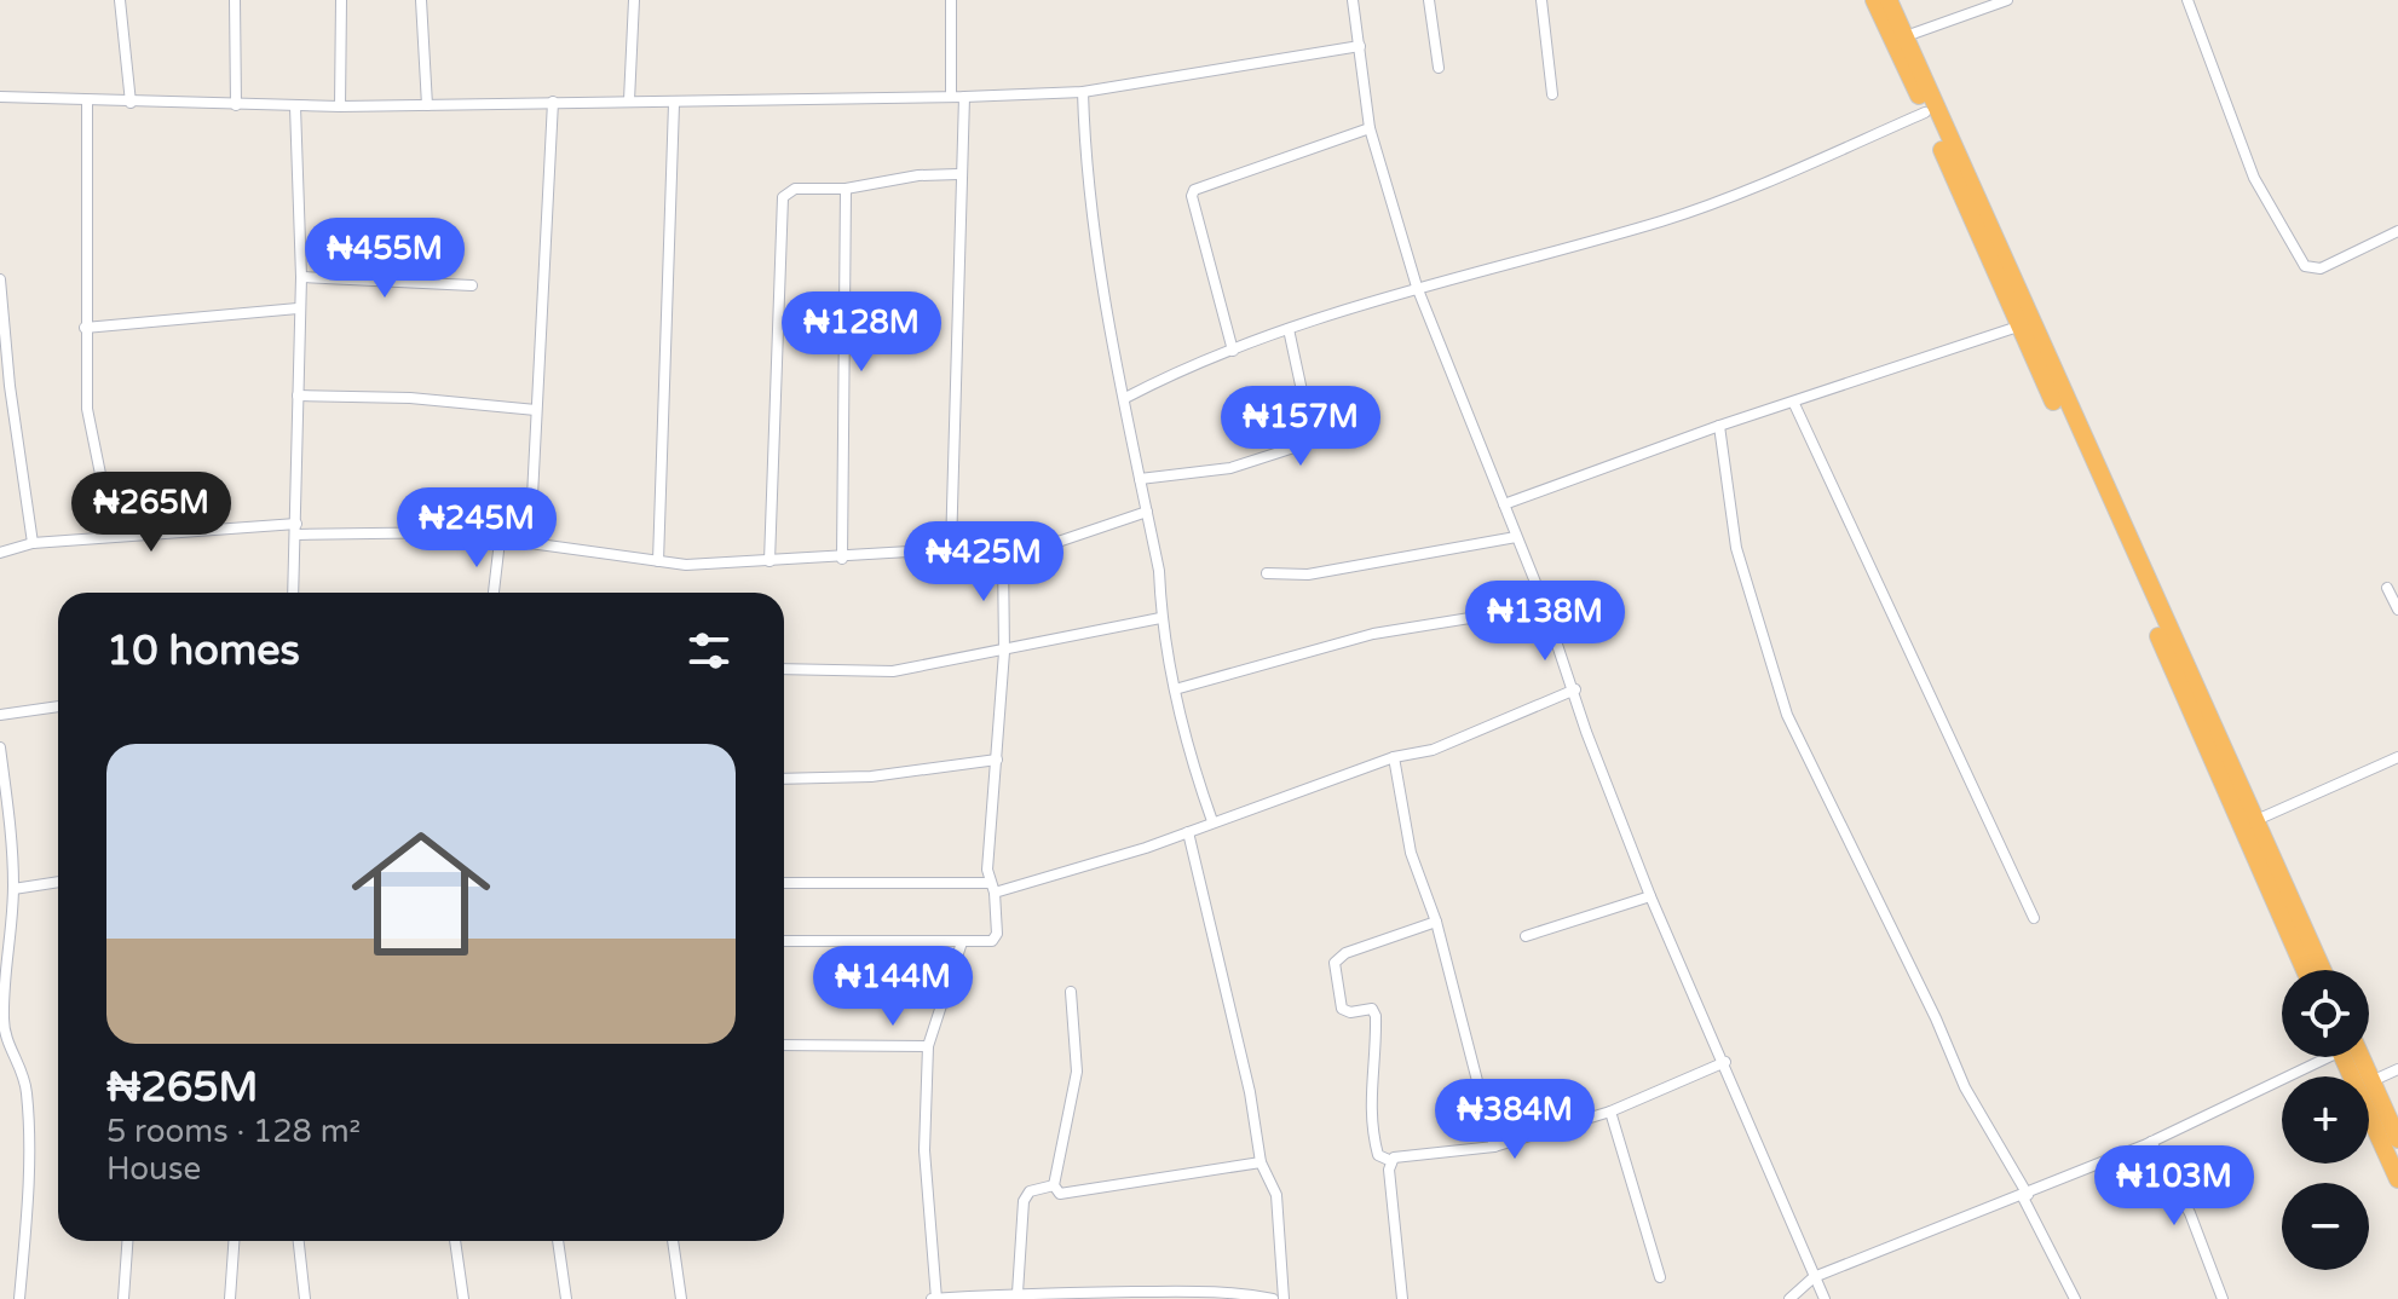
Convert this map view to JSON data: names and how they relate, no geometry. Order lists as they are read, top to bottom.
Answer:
{
  "page": {
    "price": [
      "₦455M",
      "₦128M",
      "₦157M",
      "₦265M",
      "₦245M",
      "₦425M",
      "₦138M",
      "₦144M",
      "₦384M",
      "₦103M"
    ],
    "heading": "10 homes",
    "list": [
      {
        "name": "₦265M",
        "note": "5 rooms · 128 m² · House"
      }
    ],
    "map_buttons": ["+", "−"]
  }
}
